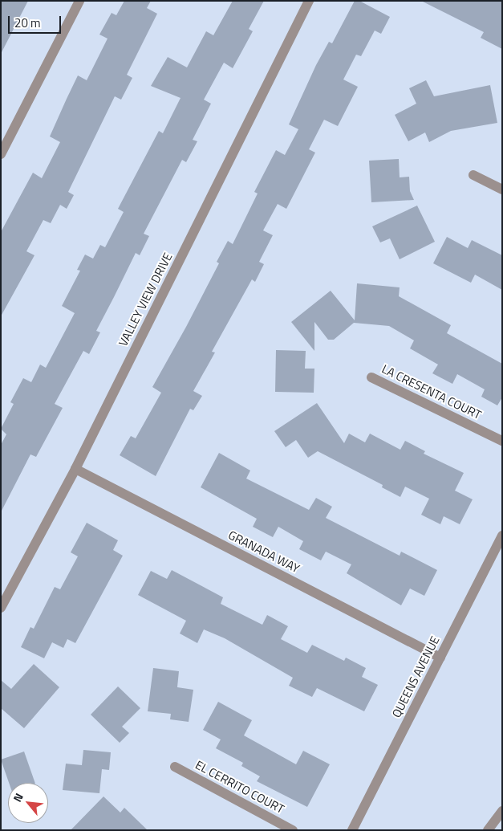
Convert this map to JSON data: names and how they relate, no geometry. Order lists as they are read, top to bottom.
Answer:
{
  "streets": {
    "street": [
      "VALLEY VIEW DRIVE",
      "LA CRESENTA COURT",
      "GRANADA WAY",
      "QUEENS AVENUE",
      "EL CERRITO COURT"
    ]
  },
  "crossings": [
    ["VALLEY VIEW DRIVE", "GRANADA WAY"],
    ["GRANADA WAY", "QUEENS AVENUE"]
  ],
  "scale_bar": "20 m",
  "north": "top left"
}
